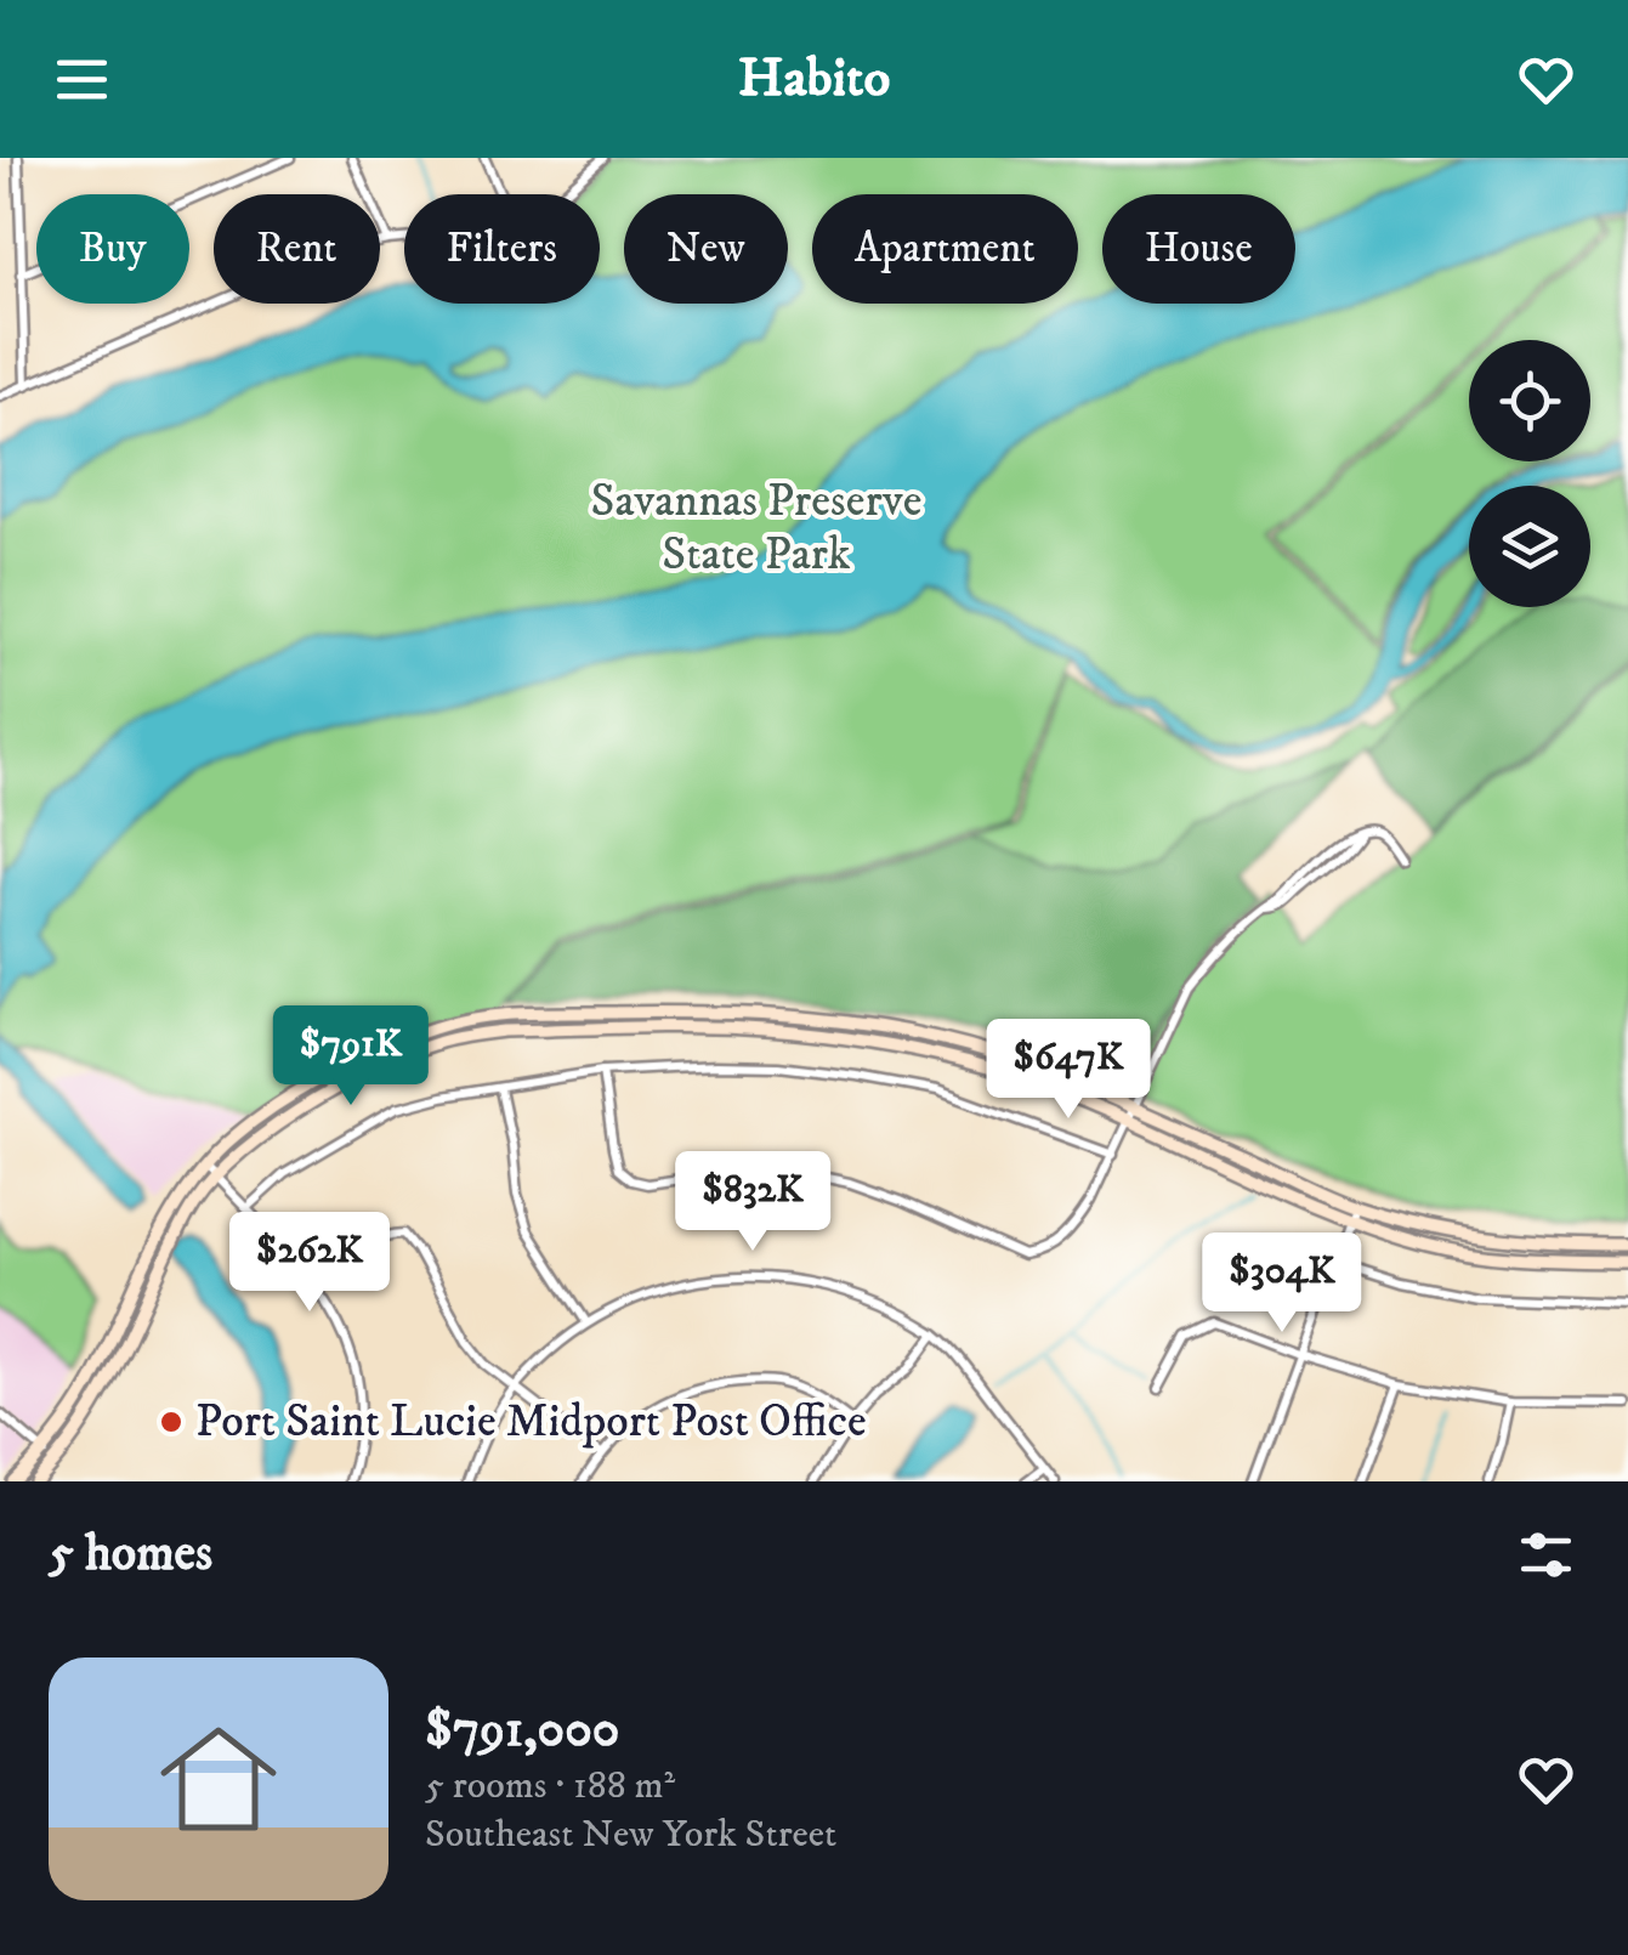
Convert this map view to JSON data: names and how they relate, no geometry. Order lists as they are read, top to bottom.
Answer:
{
  "parks": ["Savannas Preserve State Park"],
  "places": ["Port Saint Lucie Midport Post Office"],
  "page": {
    "header": "Habito",
    "chip": [
      "Buy",
      "Rent",
      "Filters",
      "New",
      "Apartment",
      "House"
    ],
    "price": [
      "$791K",
      "$647K",
      "$832K",
      "$262K",
      "$304K"
    ],
    "heading": "5 homes",
    "list": [
      {
        "name": "$791,000",
        "note": "5 rooms · 188 m² · Southeast New York Street"
      }
    ]
  }
}
